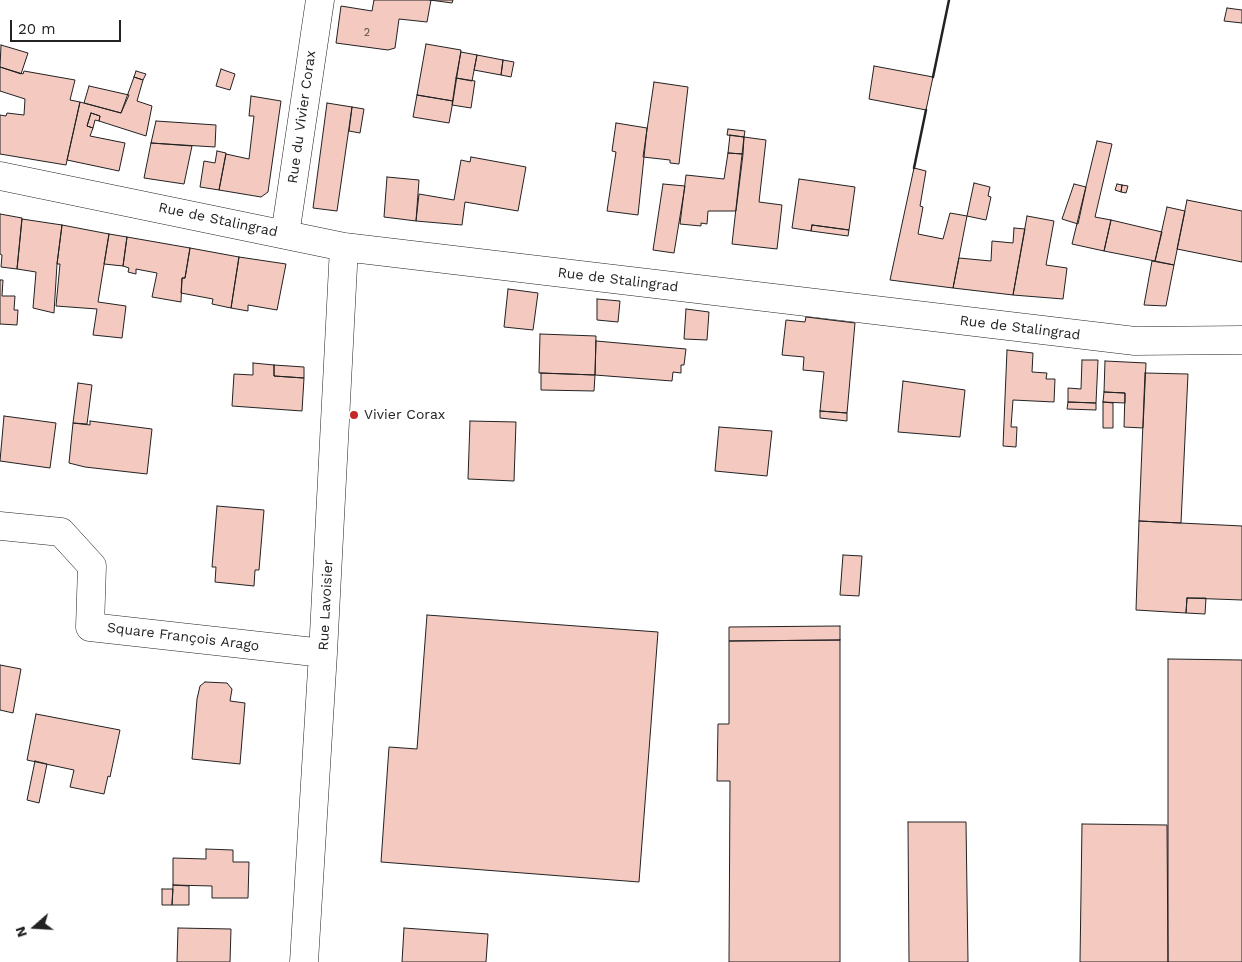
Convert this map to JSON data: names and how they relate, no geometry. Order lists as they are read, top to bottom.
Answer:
{
  "streets": {
    "street": [
      "Rue du Vivier Corax",
      "Rue de Stalingrad",
      "Rue Lavoisier",
      "Square François Arago"
    ]
  },
  "crossings": [
    ["Rue du Vivier Corax", "Rue de Stalingrad"],
    ["Rue de Stalingrad", "Rue Lavoisier"],
    ["Rue Lavoisier", "Square François Arago"]
  ],
  "places": ["Vivier Corax"],
  "house_numbers": ["2"],
  "scale_bar": "20 m",
  "north": "left"
}
